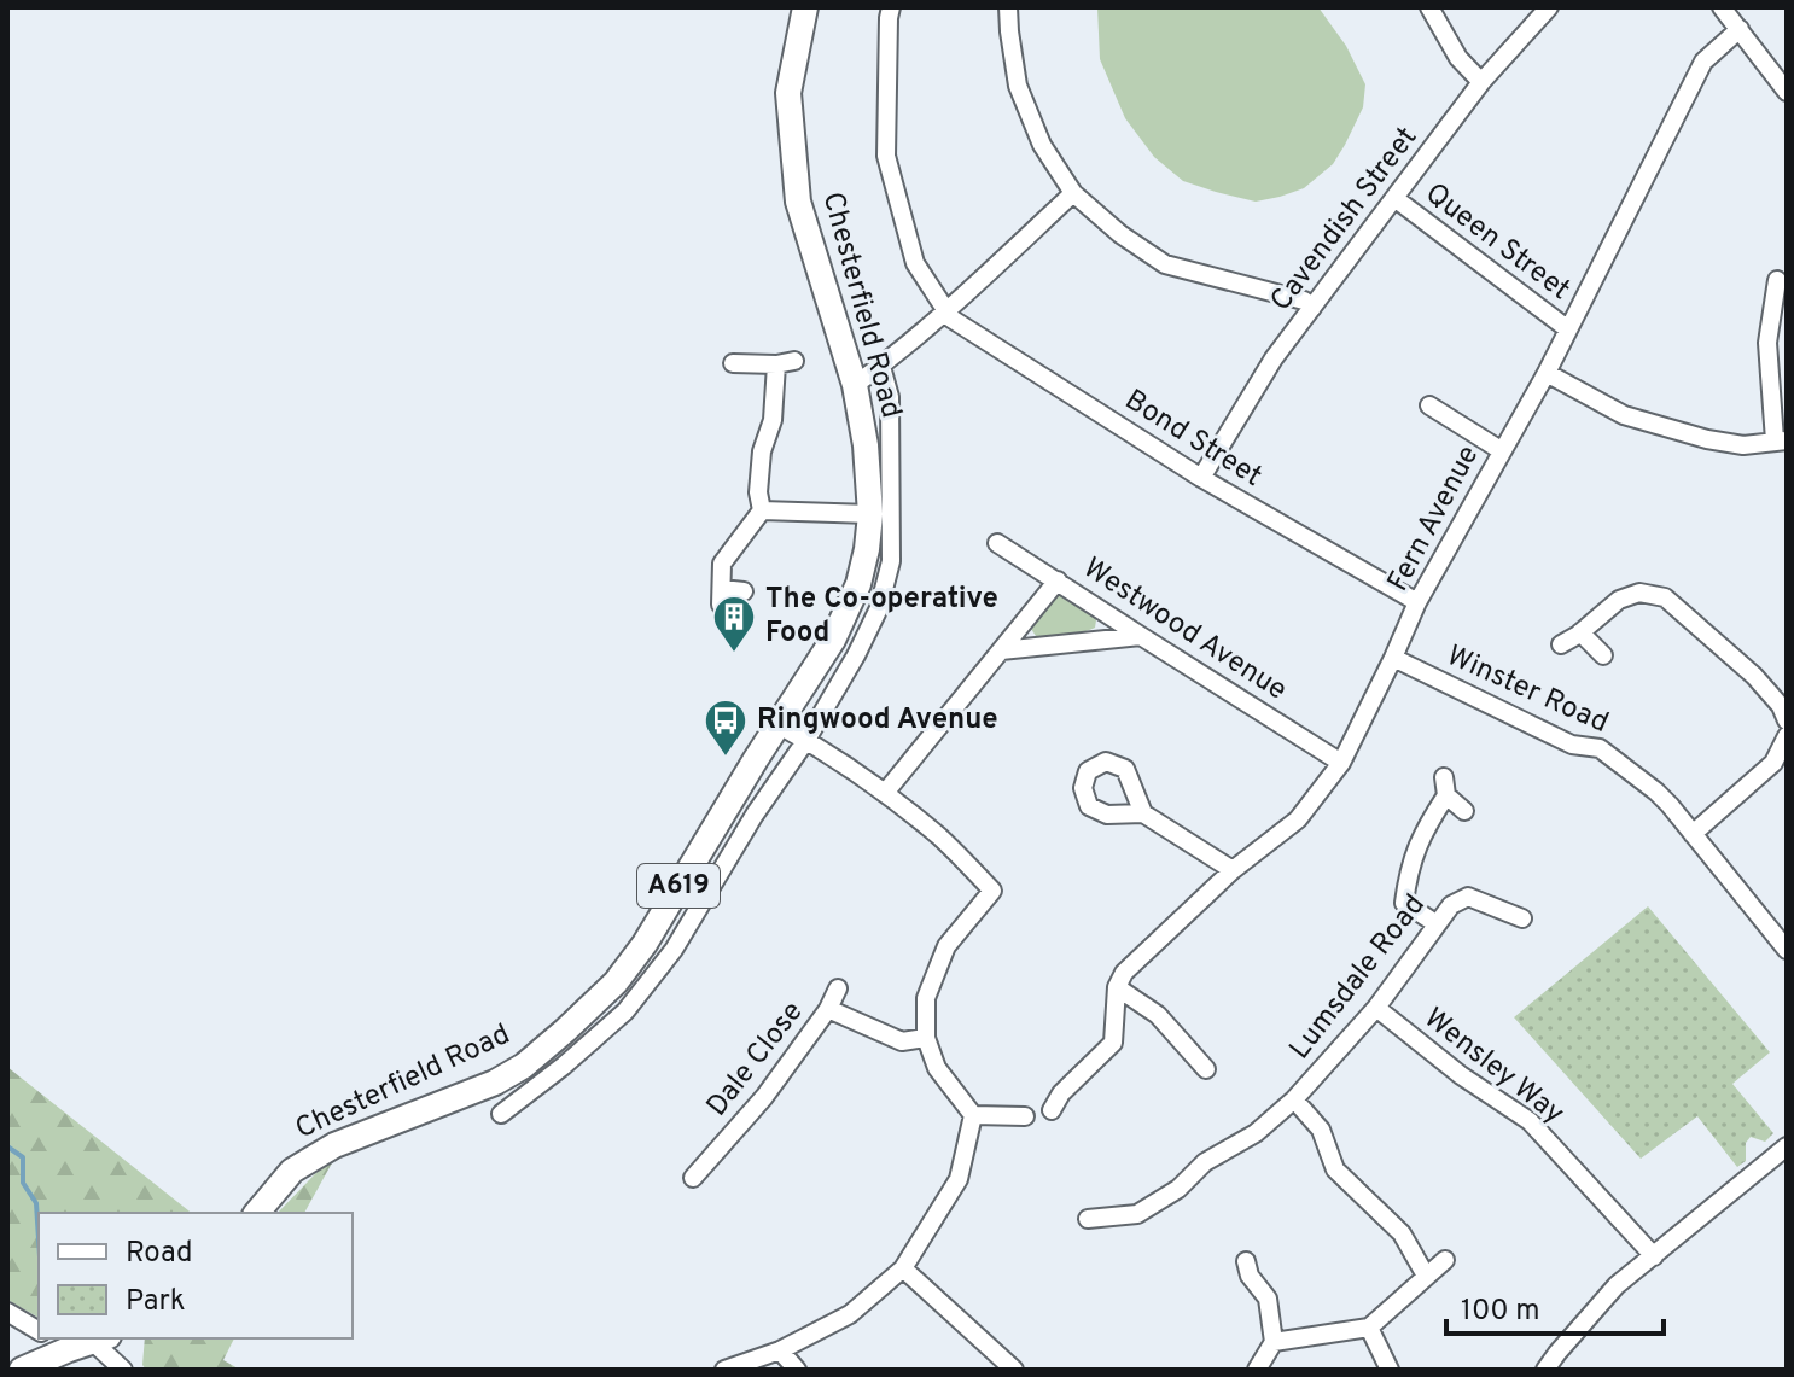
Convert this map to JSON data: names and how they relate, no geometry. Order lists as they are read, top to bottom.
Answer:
{
  "streets": {
    "highway": ["Chesterfield Road", "A619"],
    "street": [
      "Cavendish Street",
      "Queen Street",
      "Bond Street",
      "Fern Avenue",
      "Westwood Avenue",
      "Winster Road",
      "Lumsdale Road",
      "Dale Close",
      "Wensley Way"
    ]
  },
  "crossings": [
    ["Cavendish Street", "Queen Street"],
    ["Cavendish Street", "Bond Street"],
    ["Queen Street", "Fern Avenue"],
    ["Bond Street", "Fern Avenue"],
    ["Fern Avenue", "Westwood Avenue"],
    ["Fern Avenue", "Winster Road"],
    ["Lumsdale Road", "Wensley Way"]
  ],
  "places": {
    "building": ["The Co-operative Food"],
    "bus stop": ["Ringwood Avenue"]
  },
  "legend": ["Road", "Park"],
  "scale_bar": "100 m"
}
